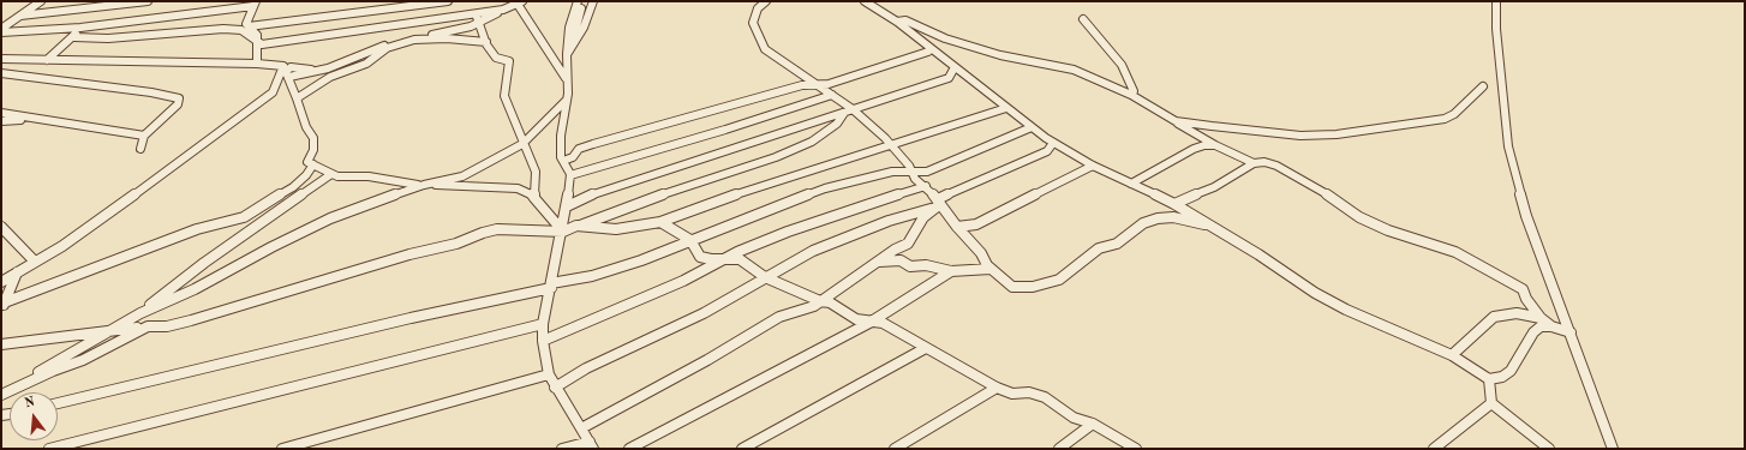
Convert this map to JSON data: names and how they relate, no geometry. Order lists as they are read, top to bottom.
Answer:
{
  "north": "top"
}
